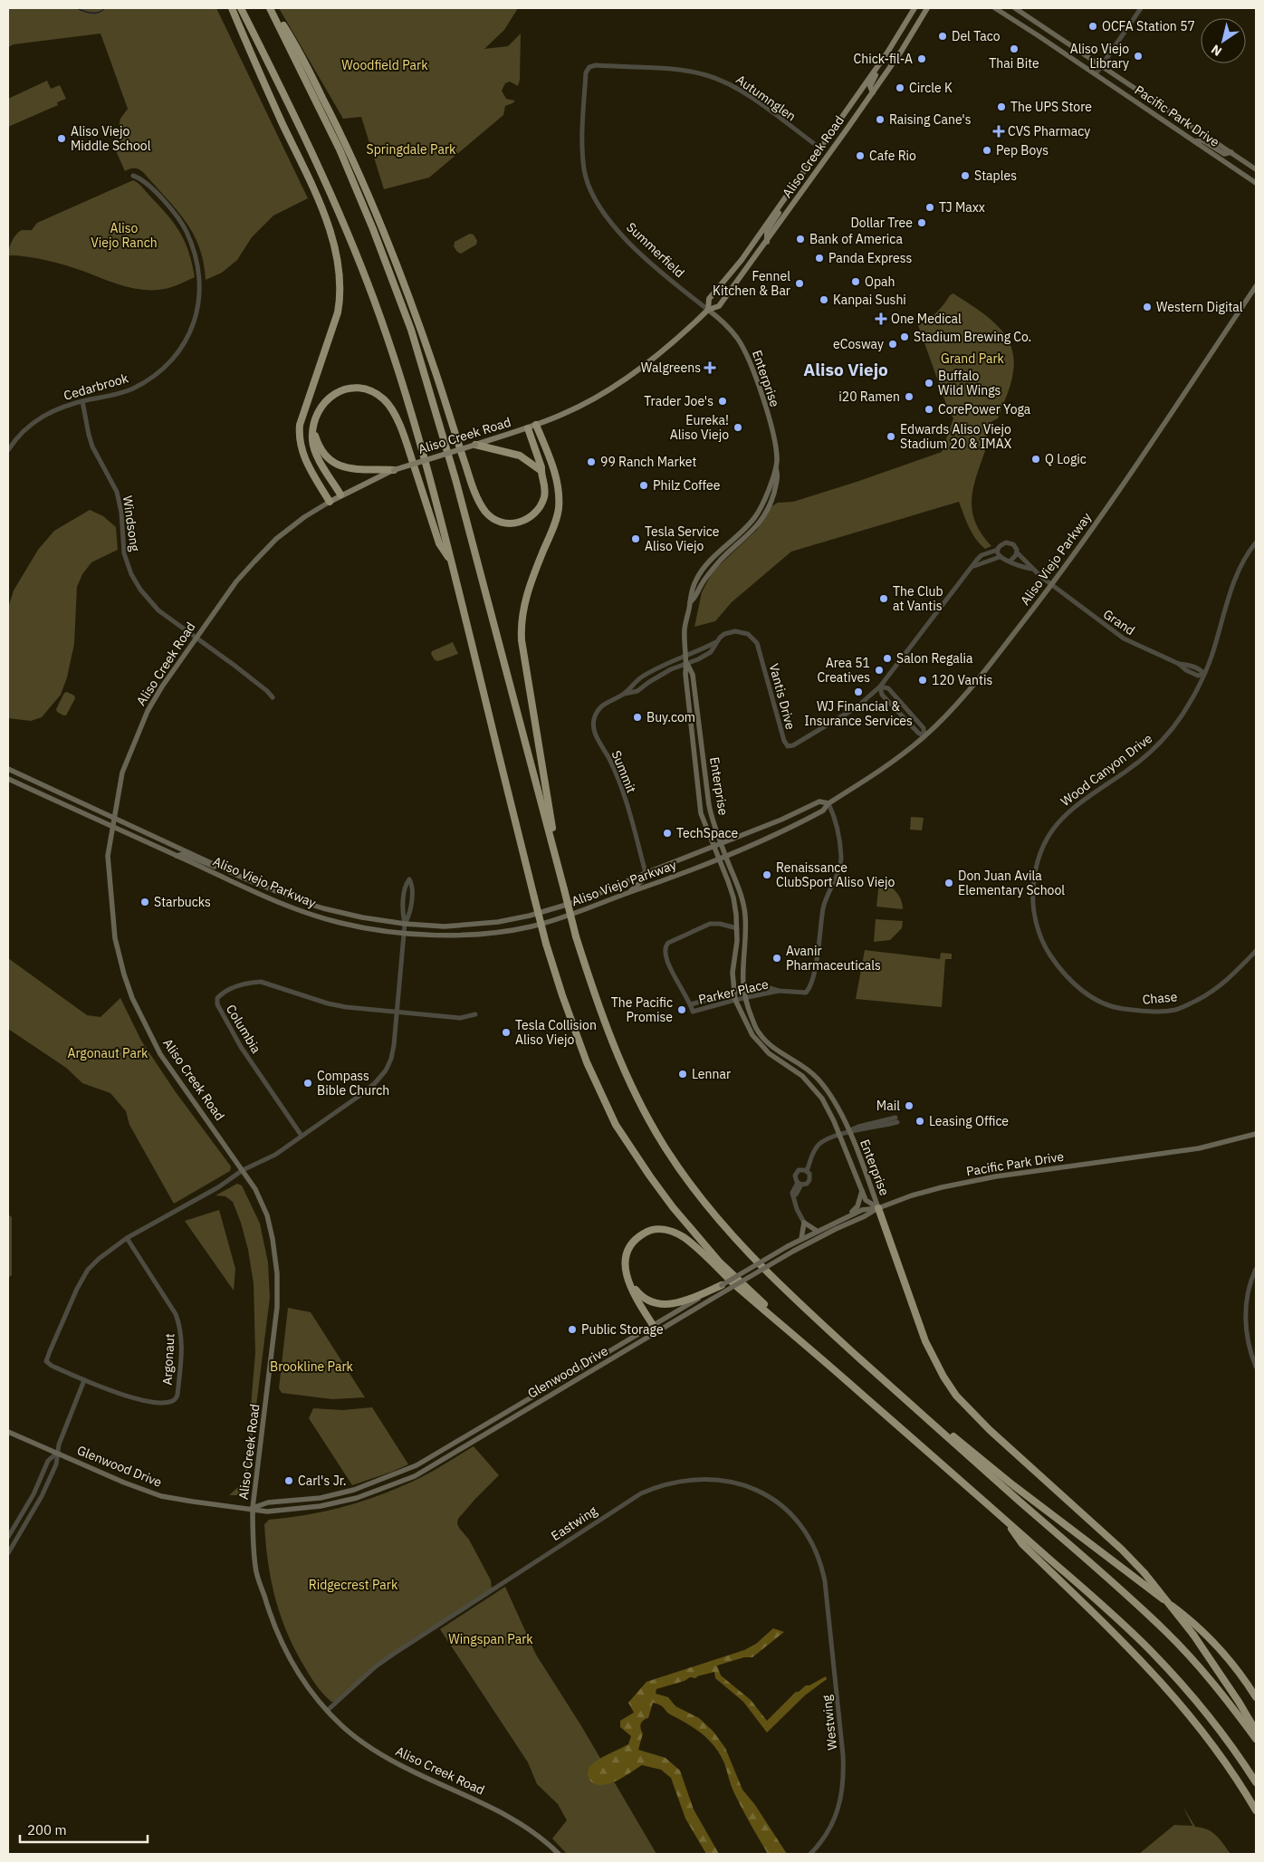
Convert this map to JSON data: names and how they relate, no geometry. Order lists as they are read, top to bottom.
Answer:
{
  "streets": {
    "main road": [
      "Pacific Park Drive",
      "Aliso Creek Road",
      "Enterprise",
      "Aliso Viejo Parkway",
      "Glenwood Drive"
    ],
    "street": [
      "Autumnglen",
      "Summerfield",
      "Cedarbrook",
      "Windsong",
      "Grand",
      "Vantis Drive",
      "Wood Canyon Drive",
      "Summit",
      "Parker Place",
      "Chase",
      "Columbia",
      "Argonaut",
      "Eastwing",
      "Westwing"
    ]
  },
  "crossings": [
    ["Autumnglen", "Aliso Creek Road"],
    ["Autumnglen", "Summerfield"],
    ["Pacific Park Drive", "Enterprise"],
    ["Pacific Park Drive", "Glenwood Drive"],
    ["Aliso Creek Road", "Summerfield"],
    ["Aliso Creek Road", "Enterprise"],
    ["Aliso Creek Road", "Windsong"],
    ["Aliso Creek Road", "Aliso Viejo Parkway"],
    ["Aliso Creek Road", "Argonaut"],
    ["Aliso Creek Road", "Glenwood Drive"],
    ["Aliso Creek Road", "Eastwing"],
    ["Summerfield", "Enterprise"],
    ["Enterprise", "Aliso Viejo Parkway"],
    ["Enterprise", "Vantis Drive"],
    ["Enterprise", "Summit"],
    ["Enterprise", "Parker Place"],
    ["Enterprise", "Glenwood Drive"],
    ["Cedarbrook", "Windsong"],
    ["Aliso Viejo Parkway", "Grand"],
    ["Aliso Viejo Parkway", "Summit"],
    ["Aliso Viejo Parkway", "Parker Place"],
    ["Grand", "Vantis Drive"],
    ["Grand", "Wood Canyon Drive"],
    ["Vantis Drive", "Summit"],
    ["Wood Canyon Drive", "Chase"],
    ["Eastwing", "Westwing"]
  ],
  "districts": ["Aliso Viejo"],
  "parks": [
    "Woodfield Park",
    "Springdale Park",
    "Aliso Viejo Ranch",
    "Grand Park",
    "Argonaut Park",
    "Brookline Park",
    "Ridgecrest Park",
    "Wingspan Park"
  ],
  "places": {
    "other": [
      "OCFA Station 57",
      "Del Taco",
      "Thai Bite",
      "Aliso Viejo Library",
      "Chick-fil-A",
      "Circle K",
      "The UPS Store",
      "Raising Cane's",
      "Aliso Viejo Middle School",
      "Pep Boys",
      "Cafe Rio",
      "Staples",
      "TJ Maxx",
      "Dollar Tree",
      "Bank of America",
      "Panda Express",
      "Opah",
      "Fennel Kitchen & Bar",
      "Kanpai Sushi",
      "Western Digital",
      "Stadium Brewing Co.",
      "eCosway",
      "Buffalo Wild Wings",
      "i20 Ramen",
      "Trader Joe's",
      "CorePower Yoga",
      "Eureka! Aliso Viejo",
      "Edwards Aliso Viejo Stadium 20 & IMAX",
      "Q Logic",
      "99 Ranch Market",
      "Philz Coffee",
      "Tesla Service Aliso Viejo",
      "The Club at Vantis",
      "Salon Regalia",
      "Area 51 Creatives",
      "120 Vantis",
      "WJ Financial & Insurance Services",
      "Buy.com",
      "TechSpace",
      "Renaissance ClubSport Aliso Viejo",
      "Don Juan Avila Elementary School",
      "Starbucks",
      "Avanir Pharmaceuticals",
      "The Pacific Promise",
      "Tesla Collision Aliso Viejo",
      "Lennar",
      "Compass Bible Church",
      "Mail",
      "Leasing Office",
      "Public Storage",
      "Carl's Jr."
    ],
    "health": ["CVS Pharmacy", "One Medical", "Walgreens"]
  },
  "scale_bar": "200 m",
  "north": "bottom left"
}
